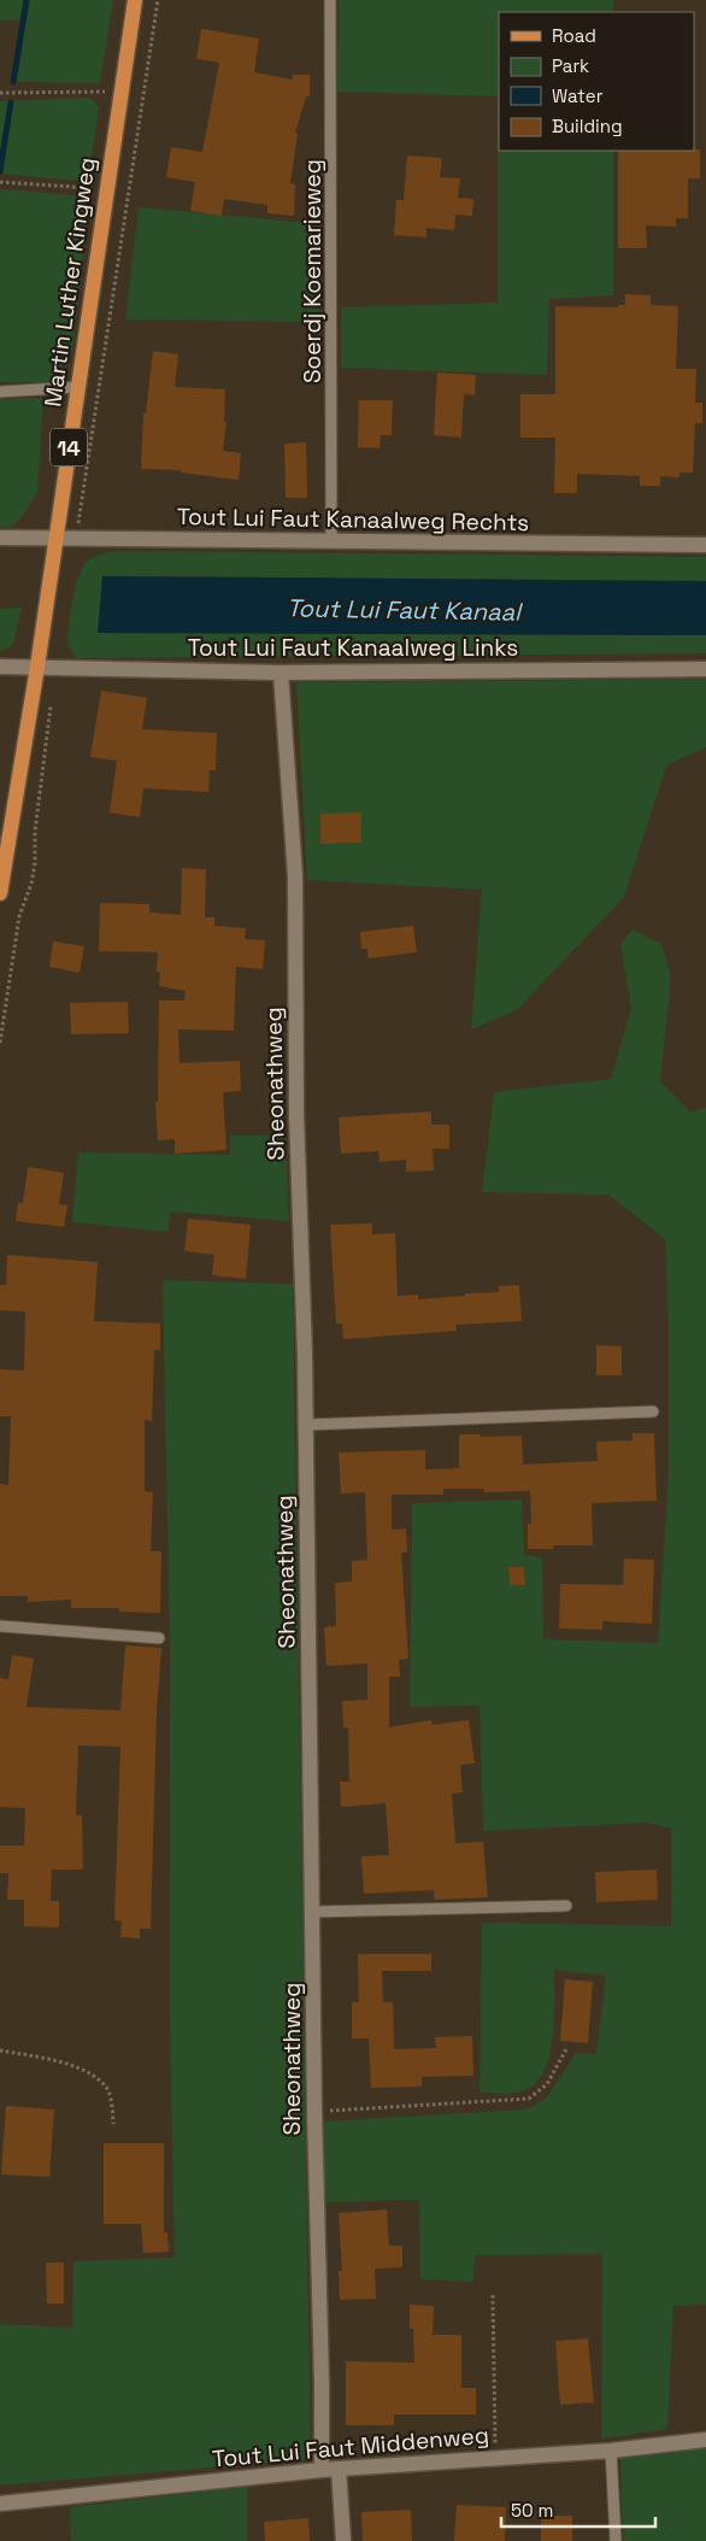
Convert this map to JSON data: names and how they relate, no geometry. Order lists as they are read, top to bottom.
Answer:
{
  "streets": {
    "main road": ["Martin Luther Kingweg", "14"],
    "street": [
      "Tout Lui Faut Kanaalweg Rechts",
      "Tout Lui Faut Kanaalweg Links",
      "Sheonathweg",
      "Tout Lui Faut Middenweg"
    ],
    "lane": ["Soerdj Koemarieweg"]
  },
  "crossings": [
    ["Soerdj Koemarieweg", "Tout Lui Faut Kanaalweg Rechts"],
    ["Martin Luther Kingweg", "Tout Lui Faut Kanaalweg Rechts"],
    ["Martin Luther Kingweg", "Tout Lui Faut Kanaalweg Links"],
    ["Tout Lui Faut Kanaalweg Links", "Sheonathweg"],
    ["Sheonathweg", "Tout Lui Faut Middenweg"]
  ],
  "water": ["Tout Lui Faut Kanaal"],
  "legend": [
    "Road",
    "Park",
    "Water",
    "Building"
  ],
  "scale_bar": "50 m"
}
